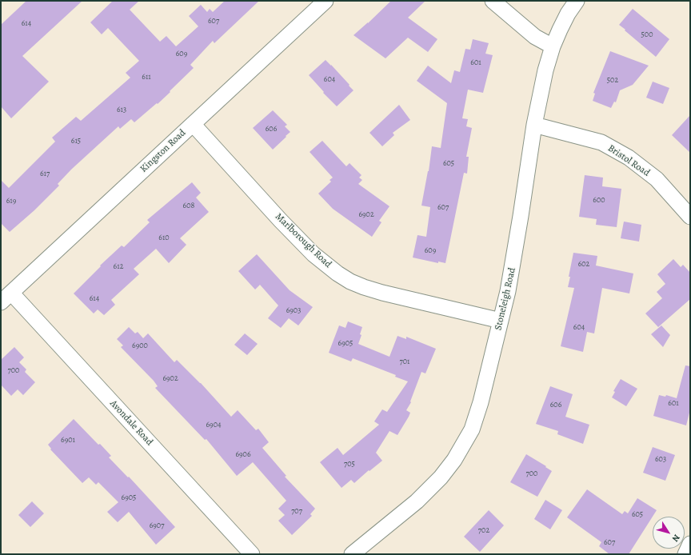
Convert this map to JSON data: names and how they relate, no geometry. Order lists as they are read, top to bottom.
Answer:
{
  "streets": {
    "street": [
      "Kingston Road",
      "Bristol Road",
      "Marlborough Road",
      "Stoneleigh Road",
      "Avondale Road"
    ]
  },
  "crossings": [
    ["Kingston Road", "Marlborough Road"],
    ["Kingston Road", "Avondale Road"],
    ["Bristol Road", "Stoneleigh Road"],
    ["Marlborough Road", "Stoneleigh Road"]
  ],
  "house_numbers": [
    "607",
    "614",
    "500",
    "609",
    "601",
    "611",
    "604",
    "502",
    "613",
    "606",
    "615",
    "605",
    "617",
    "600",
    "619",
    "608",
    "607",
    "6902",
    "610",
    "609",
    "602",
    "612",
    "614",
    "6903",
    "604",
    "6905",
    "6900",
    "701",
    "700",
    "6902",
    "601",
    "606",
    "6904",
    "6901",
    "6906",
    "603",
    "705",
    "700",
    "6905",
    "707",
    "605",
    "6907",
    "702",
    "607"
  ],
  "north": "bottom right"
}
